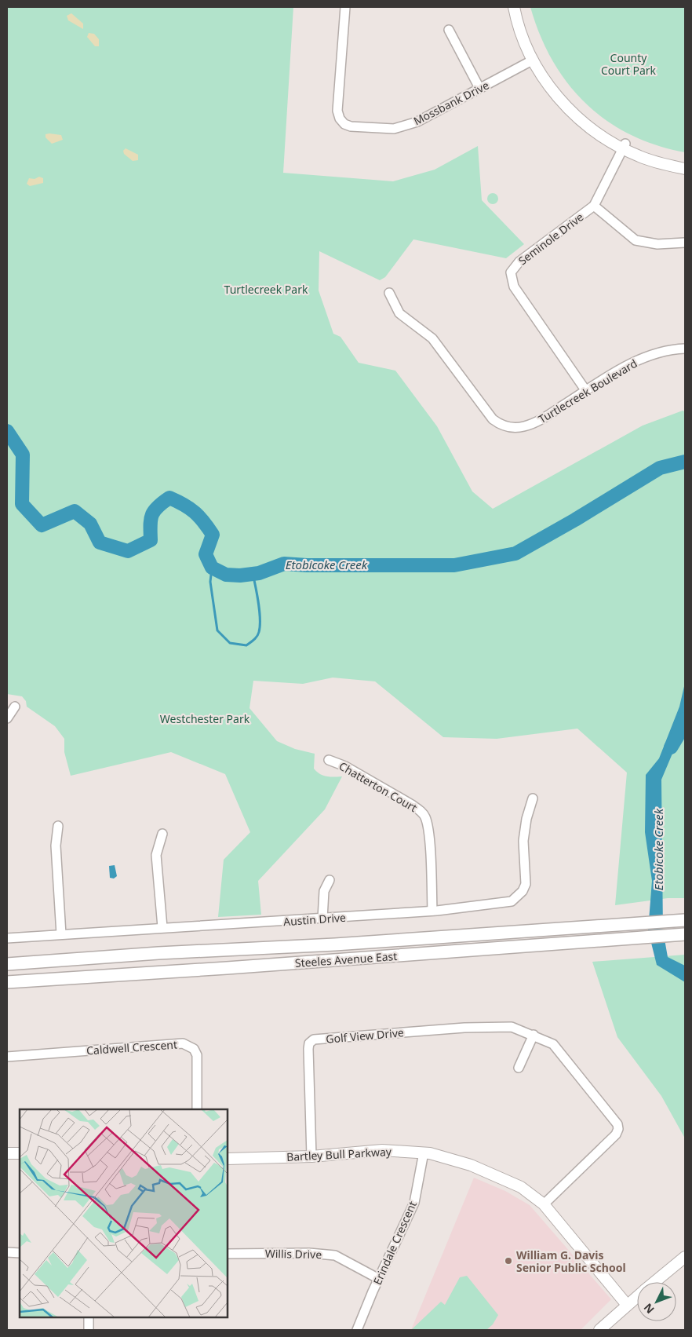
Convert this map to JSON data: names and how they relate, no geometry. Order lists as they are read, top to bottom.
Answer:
{
  "streets": {
    "main road": ["Steeles Avenue East"],
    "street": [
      "Mossbank Drive",
      "Seminole Drive",
      "Turtlecreek Boulevard",
      "Chatterton Court",
      "Austin Drive",
      "Golf View Drive",
      "Caldwell Crescent",
      "Bartley Bull Parkway",
      "Erindale Crescent",
      "Willis Drive"
    ]
  },
  "crossings": [
    ["Seminole Drive", "Turtlecreek Boulevard"],
    ["Chatterton Court", "Austin Drive"],
    ["Golf View Drive", "Bartley Bull Parkway"],
    ["Bartley Bull Parkway", "Erindale Crescent"],
    ["Erindale Crescent", "Willis Drive"]
  ],
  "water": ["Etobicoke Creek"],
  "parks": ["County Court Park", "Turtlecreek Park", "Westchester Park"],
  "places": ["William G. Davis Senior Public School"],
  "north": "bottom left"
}
